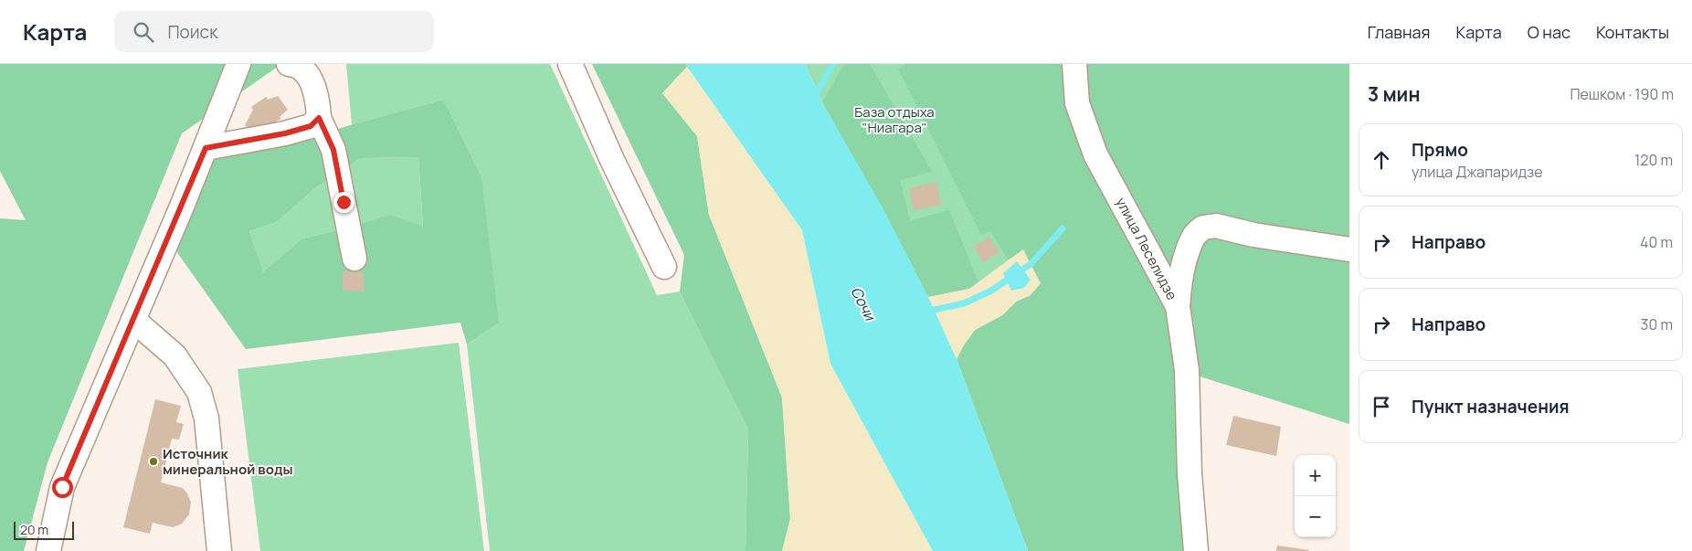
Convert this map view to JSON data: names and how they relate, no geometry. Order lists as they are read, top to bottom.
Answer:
{
  "streets": {
    "street": ["улица Леселидзе"]
  },
  "water": ["Сочи"],
  "parks": ["База отдыха \"Ниагара\""],
  "places": ["Источник минеральной воды"],
  "scale_bar": "20 m",
  "page": {
    "header": "Карта",
    "search": "Поиск",
    "nav": [
      "Главная",
      "Карта",
      "О нас",
      "Контакты"
    ],
    "heading": ["3 мин", "Пешком · 190 m"],
    "list": [
      ["Прямо", "улица Джапаридзе", "120 m"],
      ["Направо", "40 m"],
      ["Направо", "30 m"],
      "Пункт назначения"
    ],
    "map_buttons": ["+", "−"],
    "scale": "20 m"
  }
}
